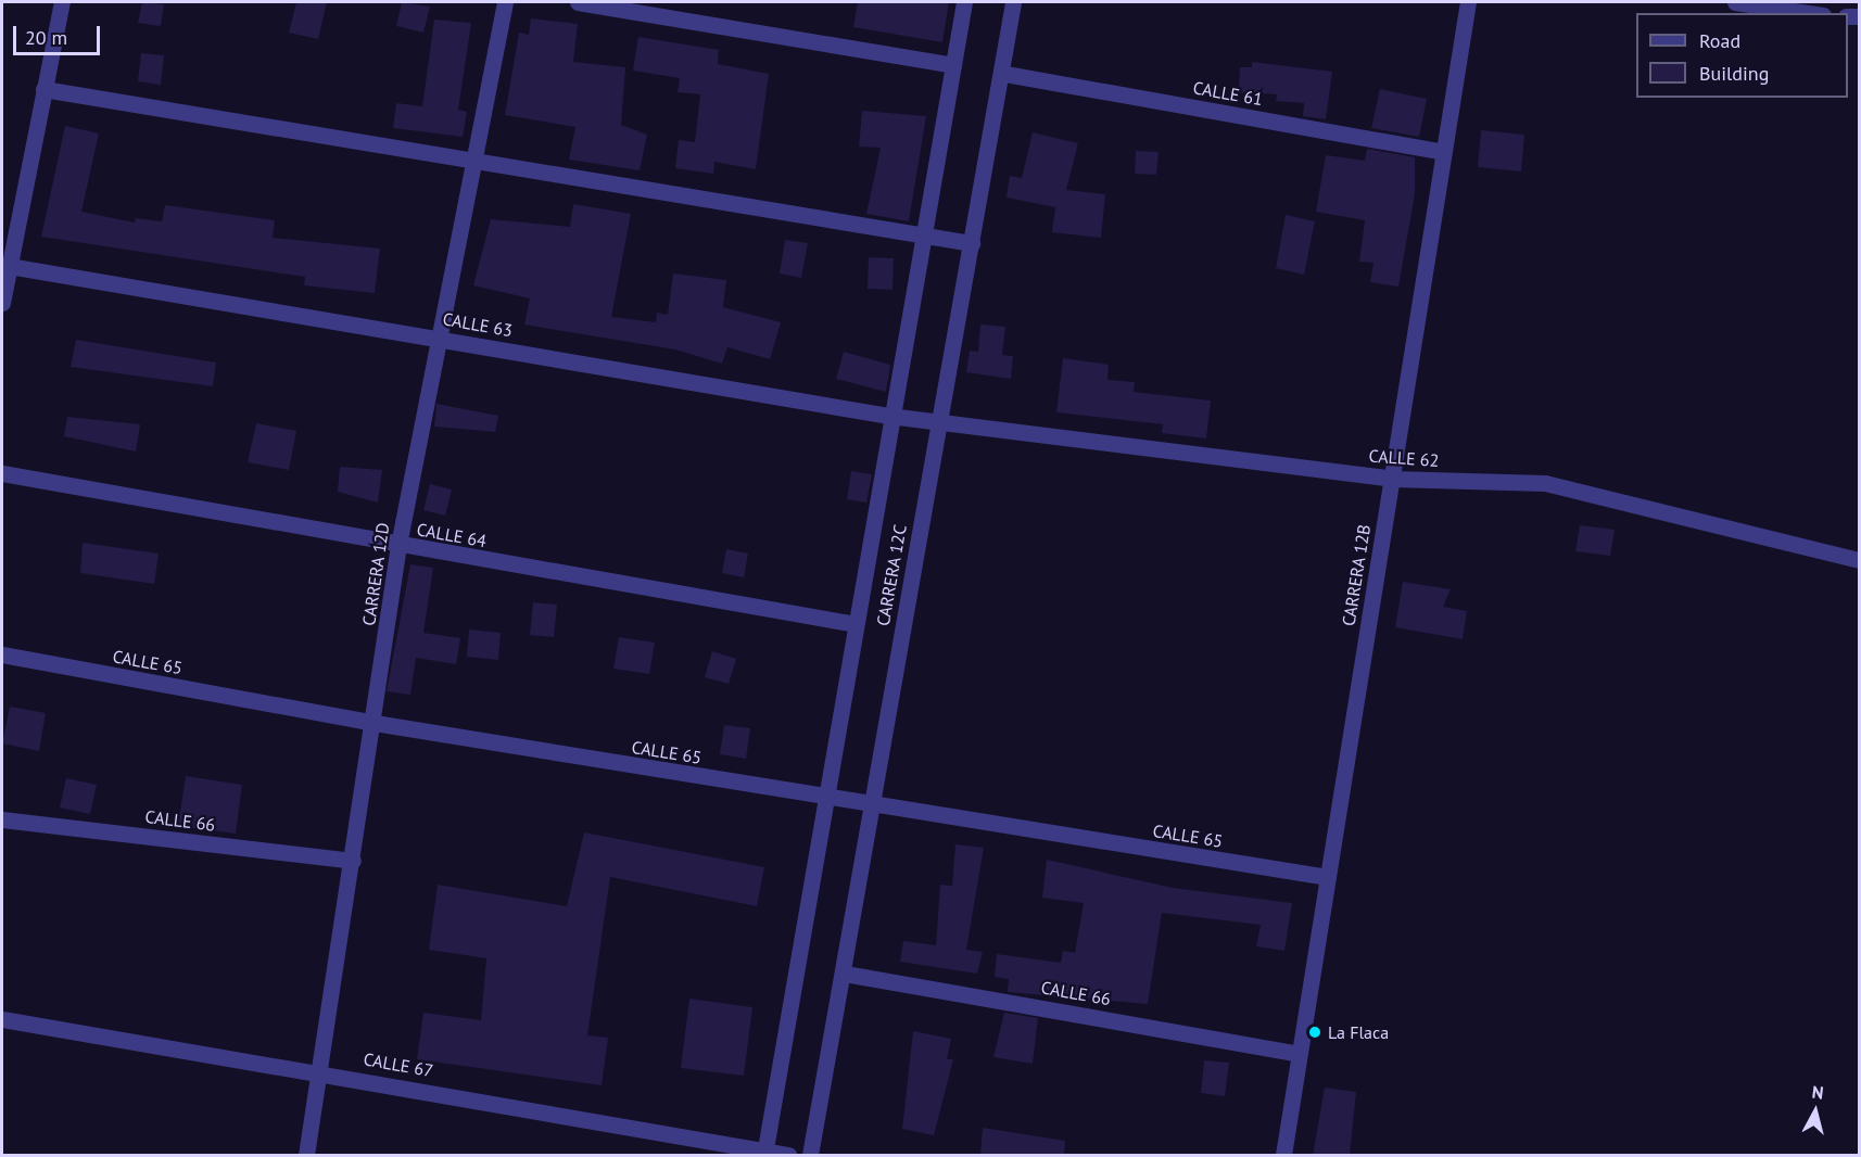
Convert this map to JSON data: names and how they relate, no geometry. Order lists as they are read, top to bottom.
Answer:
{
  "streets": {
    "street": [
      "CALLE 61",
      "CALLE 63",
      "CALLE 62",
      "CALLE 64",
      "CARRERA 12D",
      "CARRERA 12C",
      "CARRERA 12B",
      "CALLE 65",
      "CALLE 66",
      "CALLE 67"
    ]
  },
  "crossings": [
    ["CALLE 61", "CARRERA 12C"],
    ["CALLE 61", "CARRERA 12B"],
    ["CALLE 63", "CALLE 62"],
    ["CALLE 63", "CARRERA 12D"],
    ["CALLE 63", "CARRERA 12C"],
    ["CALLE 62", "CARRERA 12C"],
    ["CALLE 62", "CARRERA 12B"],
    ["CALLE 64", "CARRERA 12D"],
    ["CALLE 64", "CARRERA 12C"],
    ["CARRERA 12D", "CALLE 65"],
    ["CARRERA 12D", "CALLE 66"],
    ["CARRERA 12D", "CALLE 67"],
    ["CARRERA 12C", "CALLE 65"],
    ["CARRERA 12C", "CALLE 66"],
    ["CARRERA 12C", "CALLE 67"],
    ["CARRERA 12B", "CALLE 65"],
    ["CARRERA 12B", "CALLE 66"]
  ],
  "places": ["La Flaca"],
  "legend": ["Road", "Building"],
  "scale_bar": "20 m",
  "north": "top"
}
